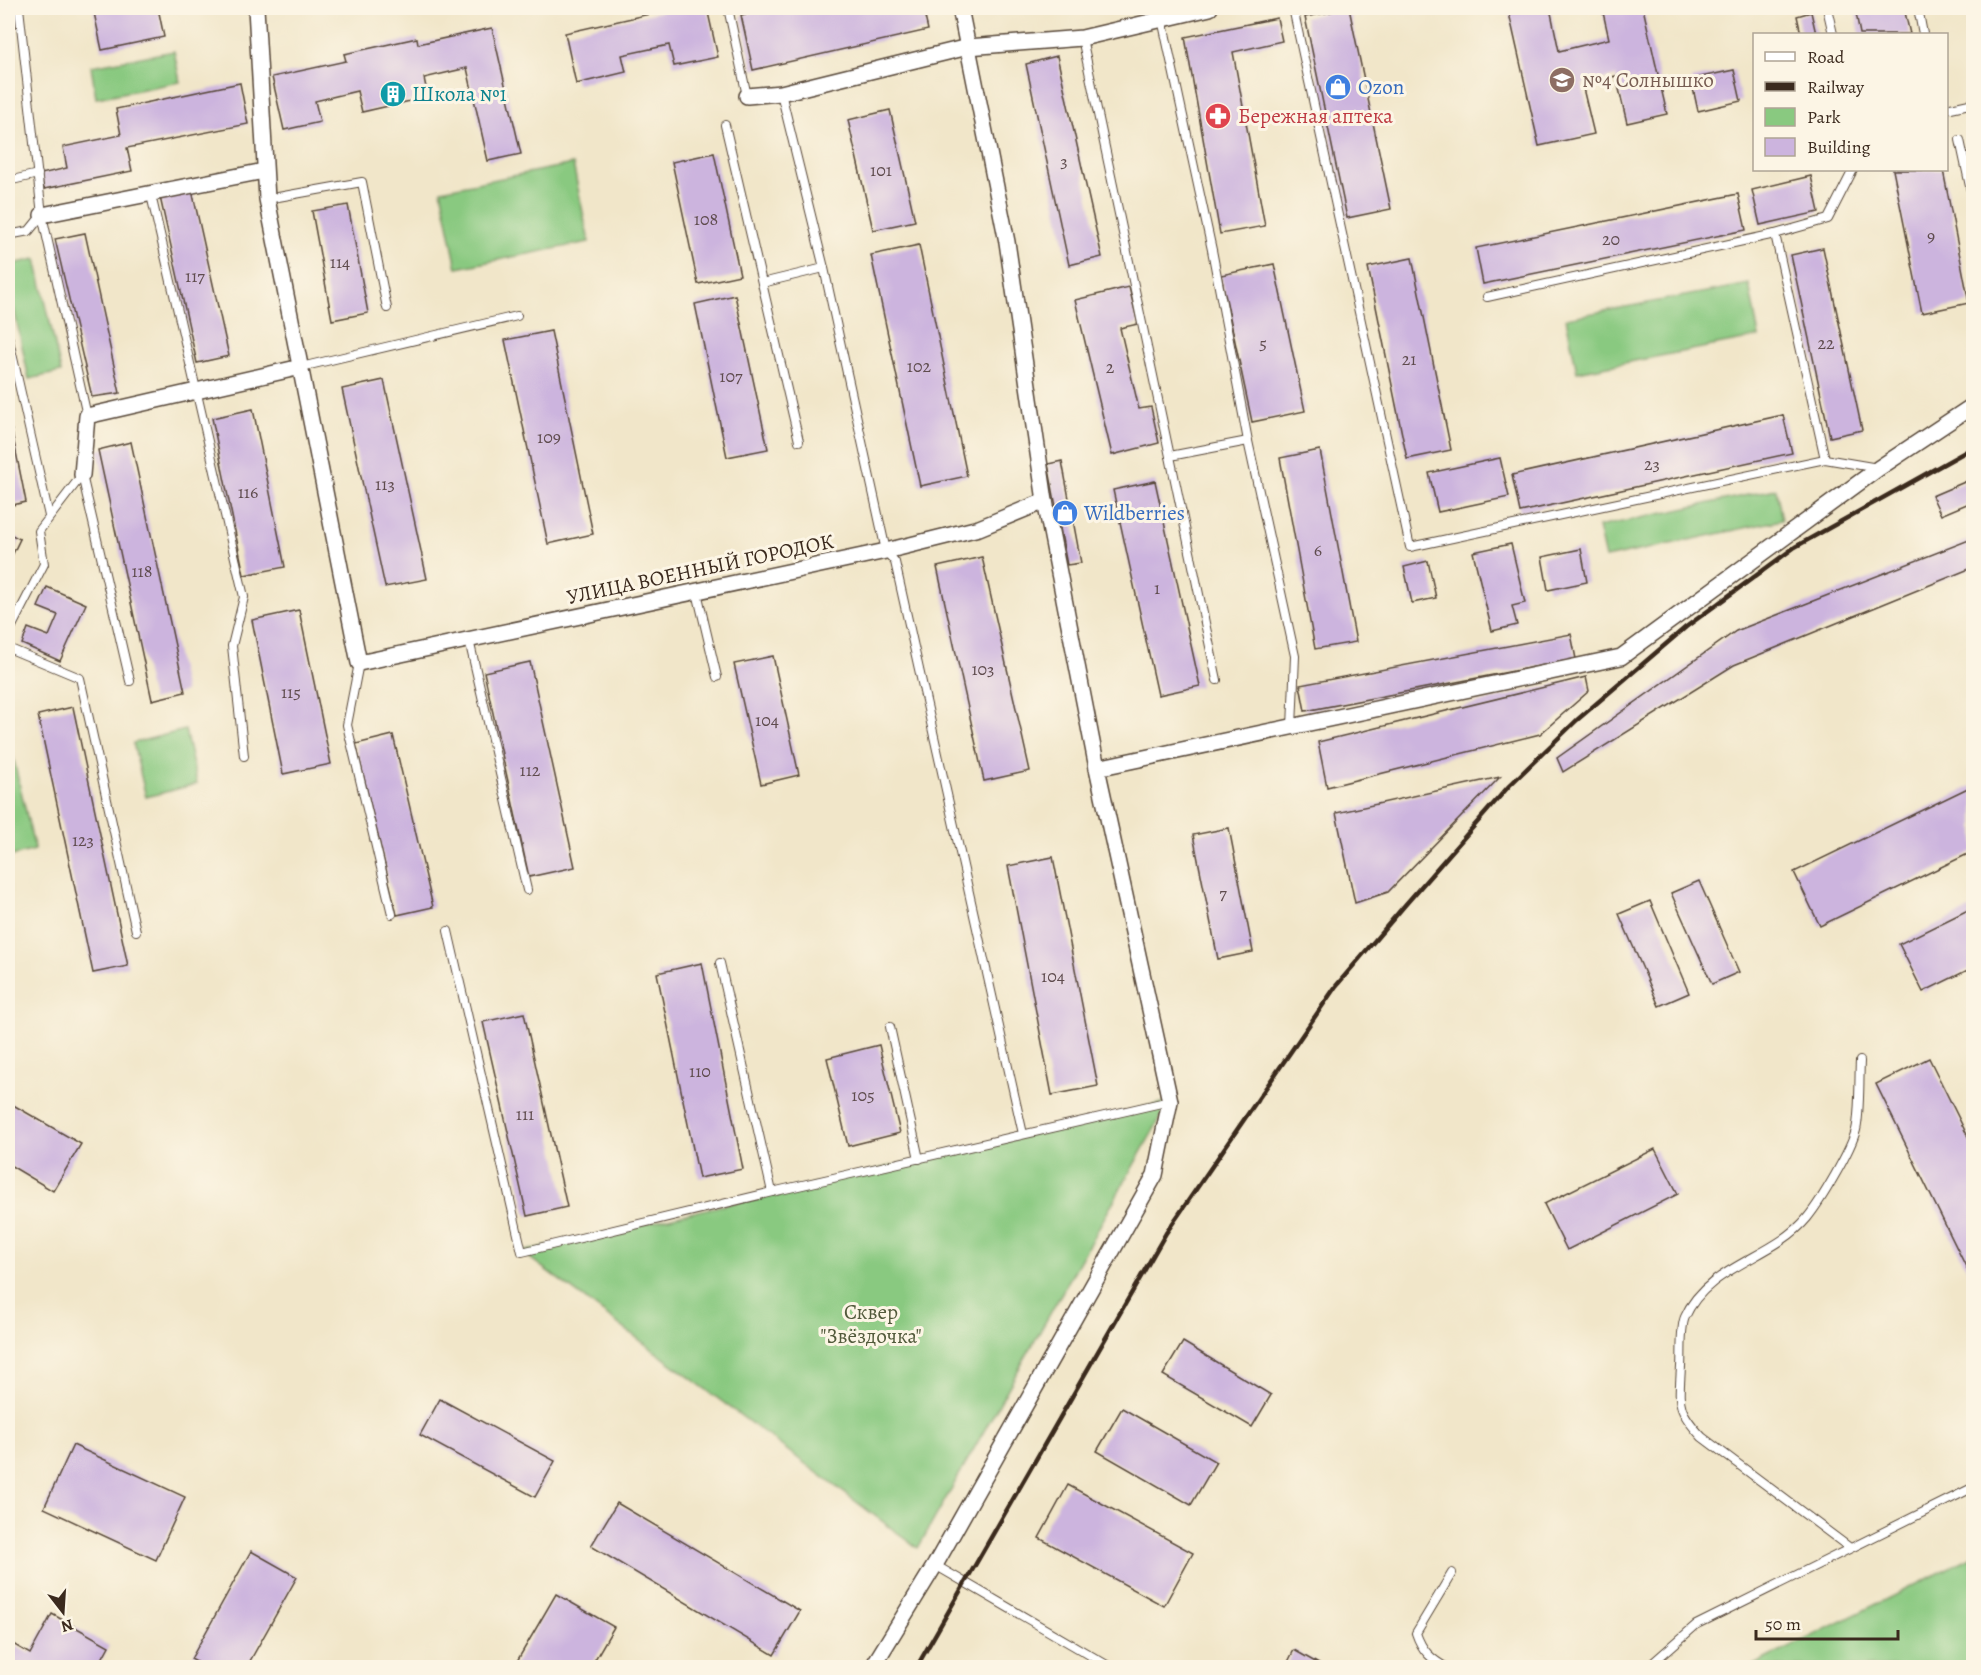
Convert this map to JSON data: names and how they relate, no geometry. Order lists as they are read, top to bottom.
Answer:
{
  "streets": {
    "street": ["УЛИЦА ВОЕННЫЙ ГОРОДОК"]
  },
  "parks": ["Сквер \"Звёздочка\""],
  "places": {
    "school or university": ["№4 Солнышко"],
    "shop": ["Ozon", "Wildberries"],
    "building": ["Школа №1"],
    "pharmacy": ["Бережная аптека"]
  },
  "house_numbers": [
    "3",
    "101",
    "108",
    "9",
    "20",
    "114",
    "117",
    "5",
    "22",
    "21",
    "102",
    "2",
    "107",
    "109",
    "23",
    "113",
    "116",
    "6",
    "118",
    "1",
    "103",
    "115",
    "104",
    "112",
    "123",
    "7",
    "104",
    "110",
    "105",
    "111"
  ],
  "legend": [
    "Road",
    "Railway",
    "Park",
    "Building"
  ],
  "scale_bar": "50 m",
  "north": "bottom"
}
